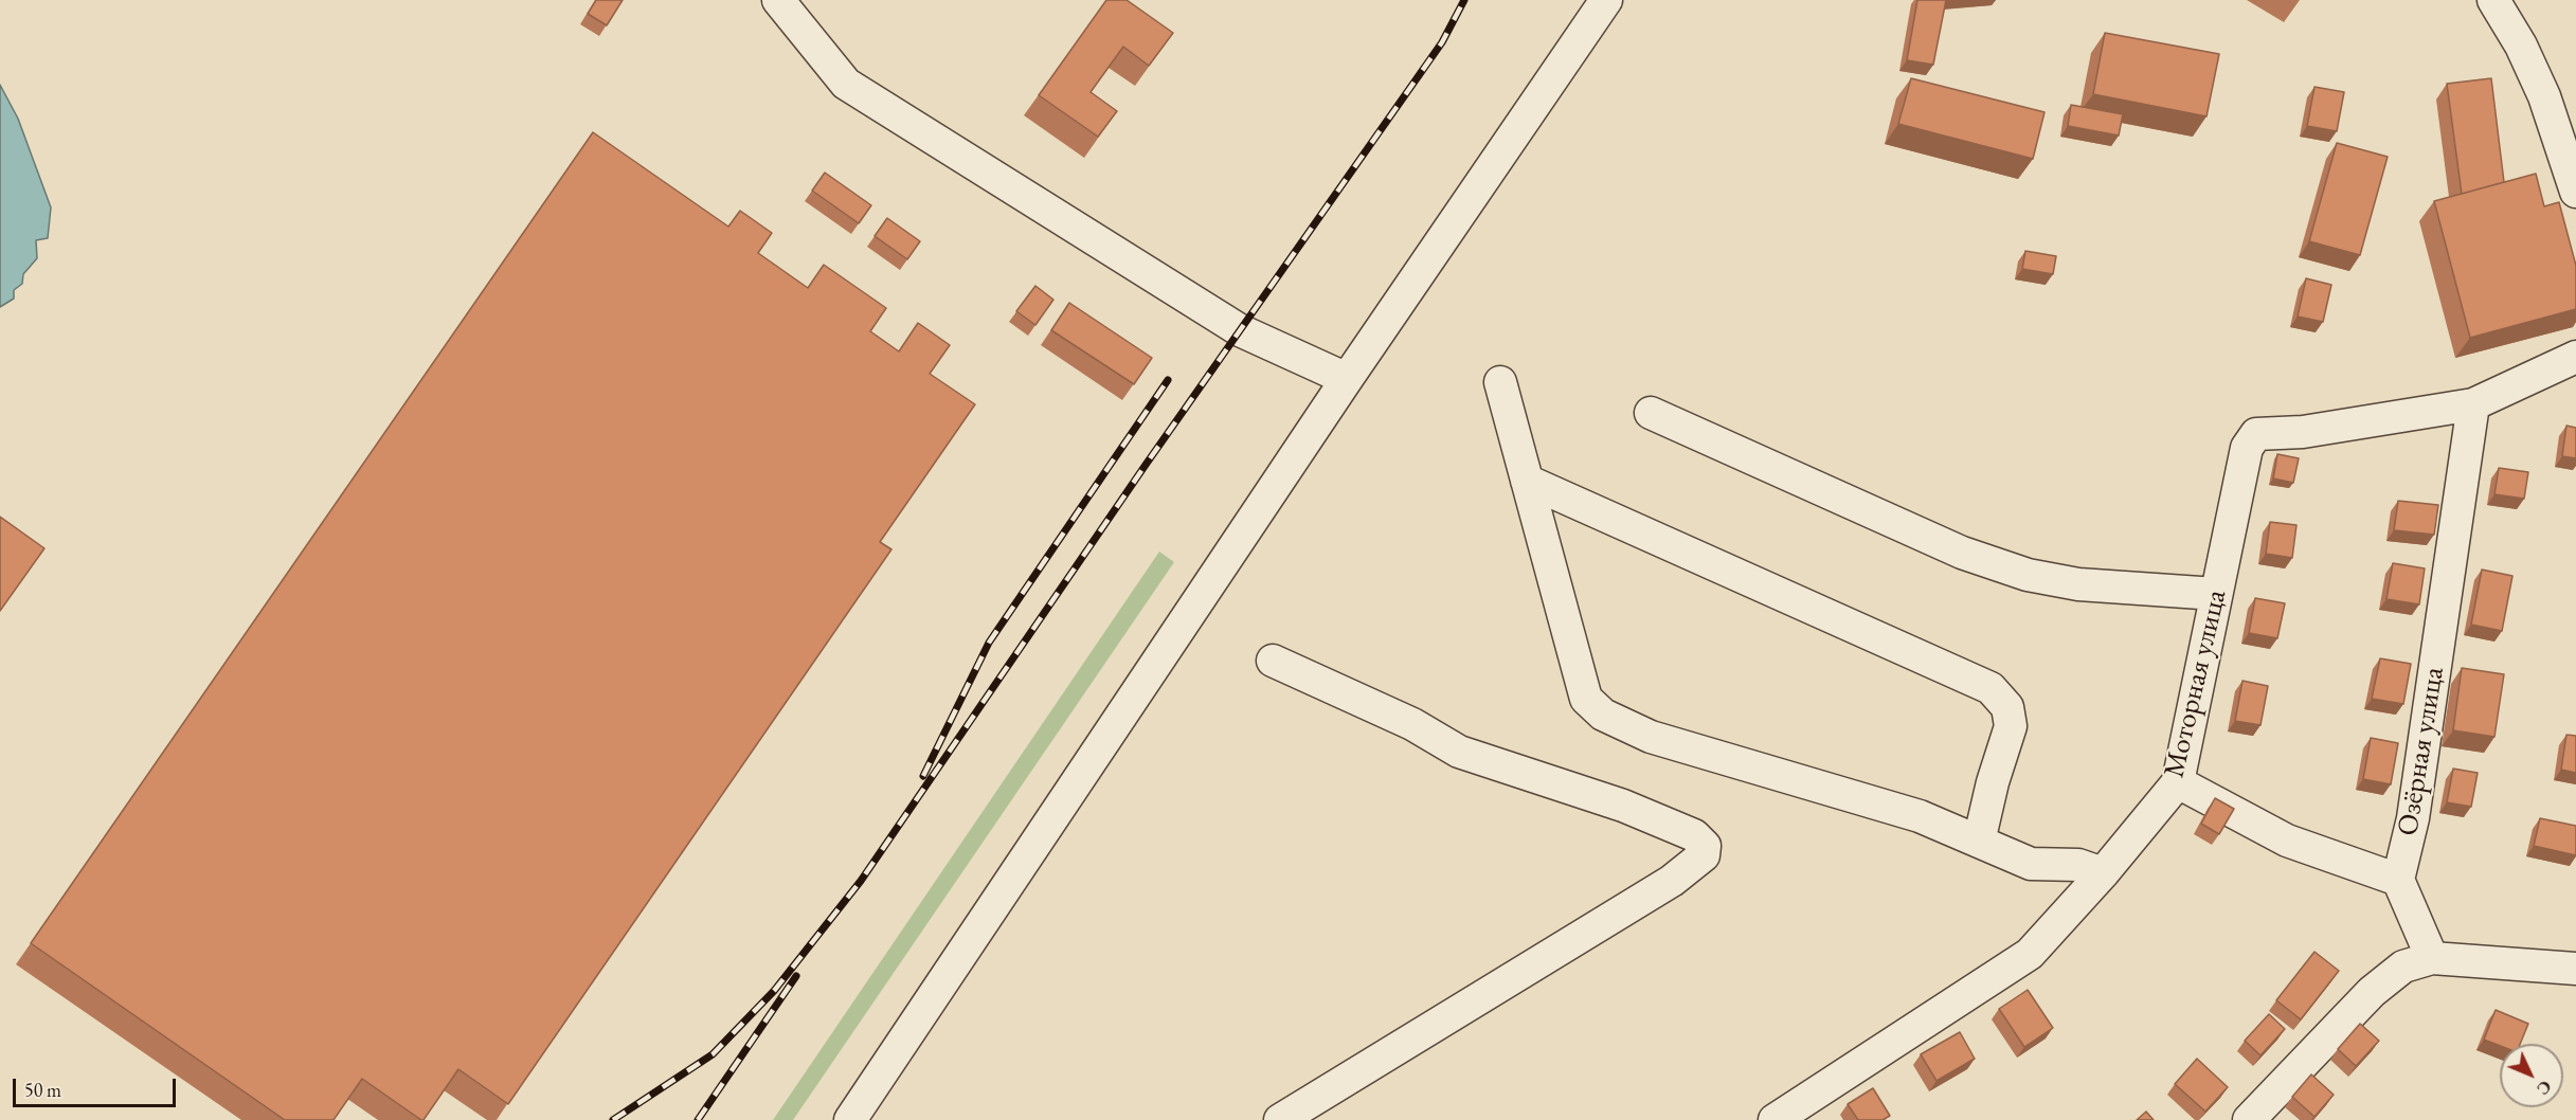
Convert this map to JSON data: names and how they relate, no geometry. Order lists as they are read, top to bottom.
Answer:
{
  "streets": {
    "street": ["Моторная улица", "Озёрная улица"]
  },
  "crossings": [
    ["Моторная улица", "Озёрная улица"]
  ],
  "scale_bar": "50 m",
  "north": "bottom right"
}
